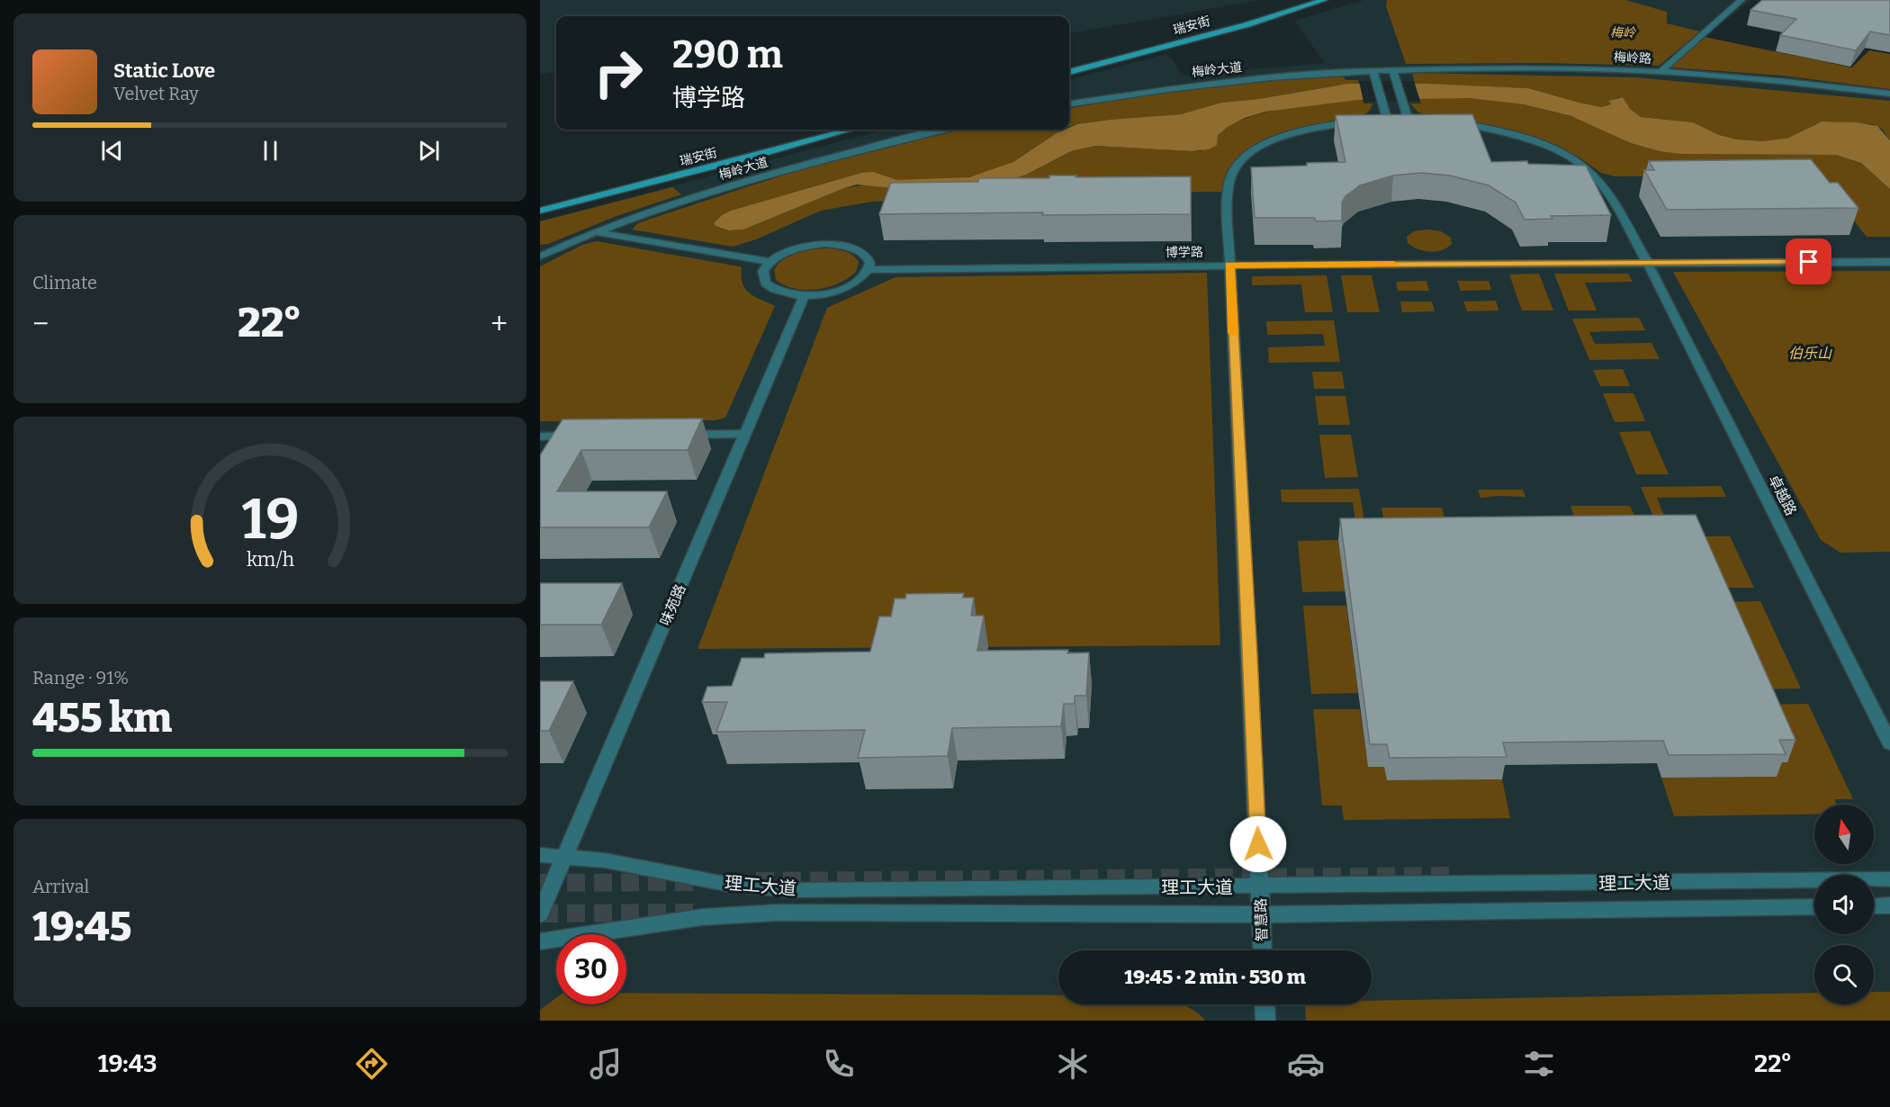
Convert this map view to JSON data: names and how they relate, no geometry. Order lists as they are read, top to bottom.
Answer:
{
  "streets": {
    "main road": ["瑞安街"],
    "street": [
      "梅岭路",
      "梅岭大道",
      "博学路",
      "卓越路",
      "味苑路",
      "理工大道",
      "智慧路"
    ]
  },
  "crossings": [
    ["梅岭路", "梅岭大道"],
    ["博学路", "卓越路"],
    ["博学路", "智慧路"],
    ["味苑路", "理工大道"],
    ["理工大道", "智慧路"]
  ],
  "parks": ["梅岭", "伯乐山"],
  "north": "top",
  "page": {
    "turn": ["290 m", "博学路"],
    "song": ["Static Love", "Velvet Ray"],
    "tile": [
      "Climate",
      ["Range · 91%", "455 km"],
      ["Arrival", "19:45"]
    ],
    "heat": ["−", "22°", "+"],
    "limit": "30",
    "trip": "19:45 · 2 min · 530 m",
    "tabs": ["19:43", "22°"],
    "gauge": ["19", "km/h"]
  }
}
